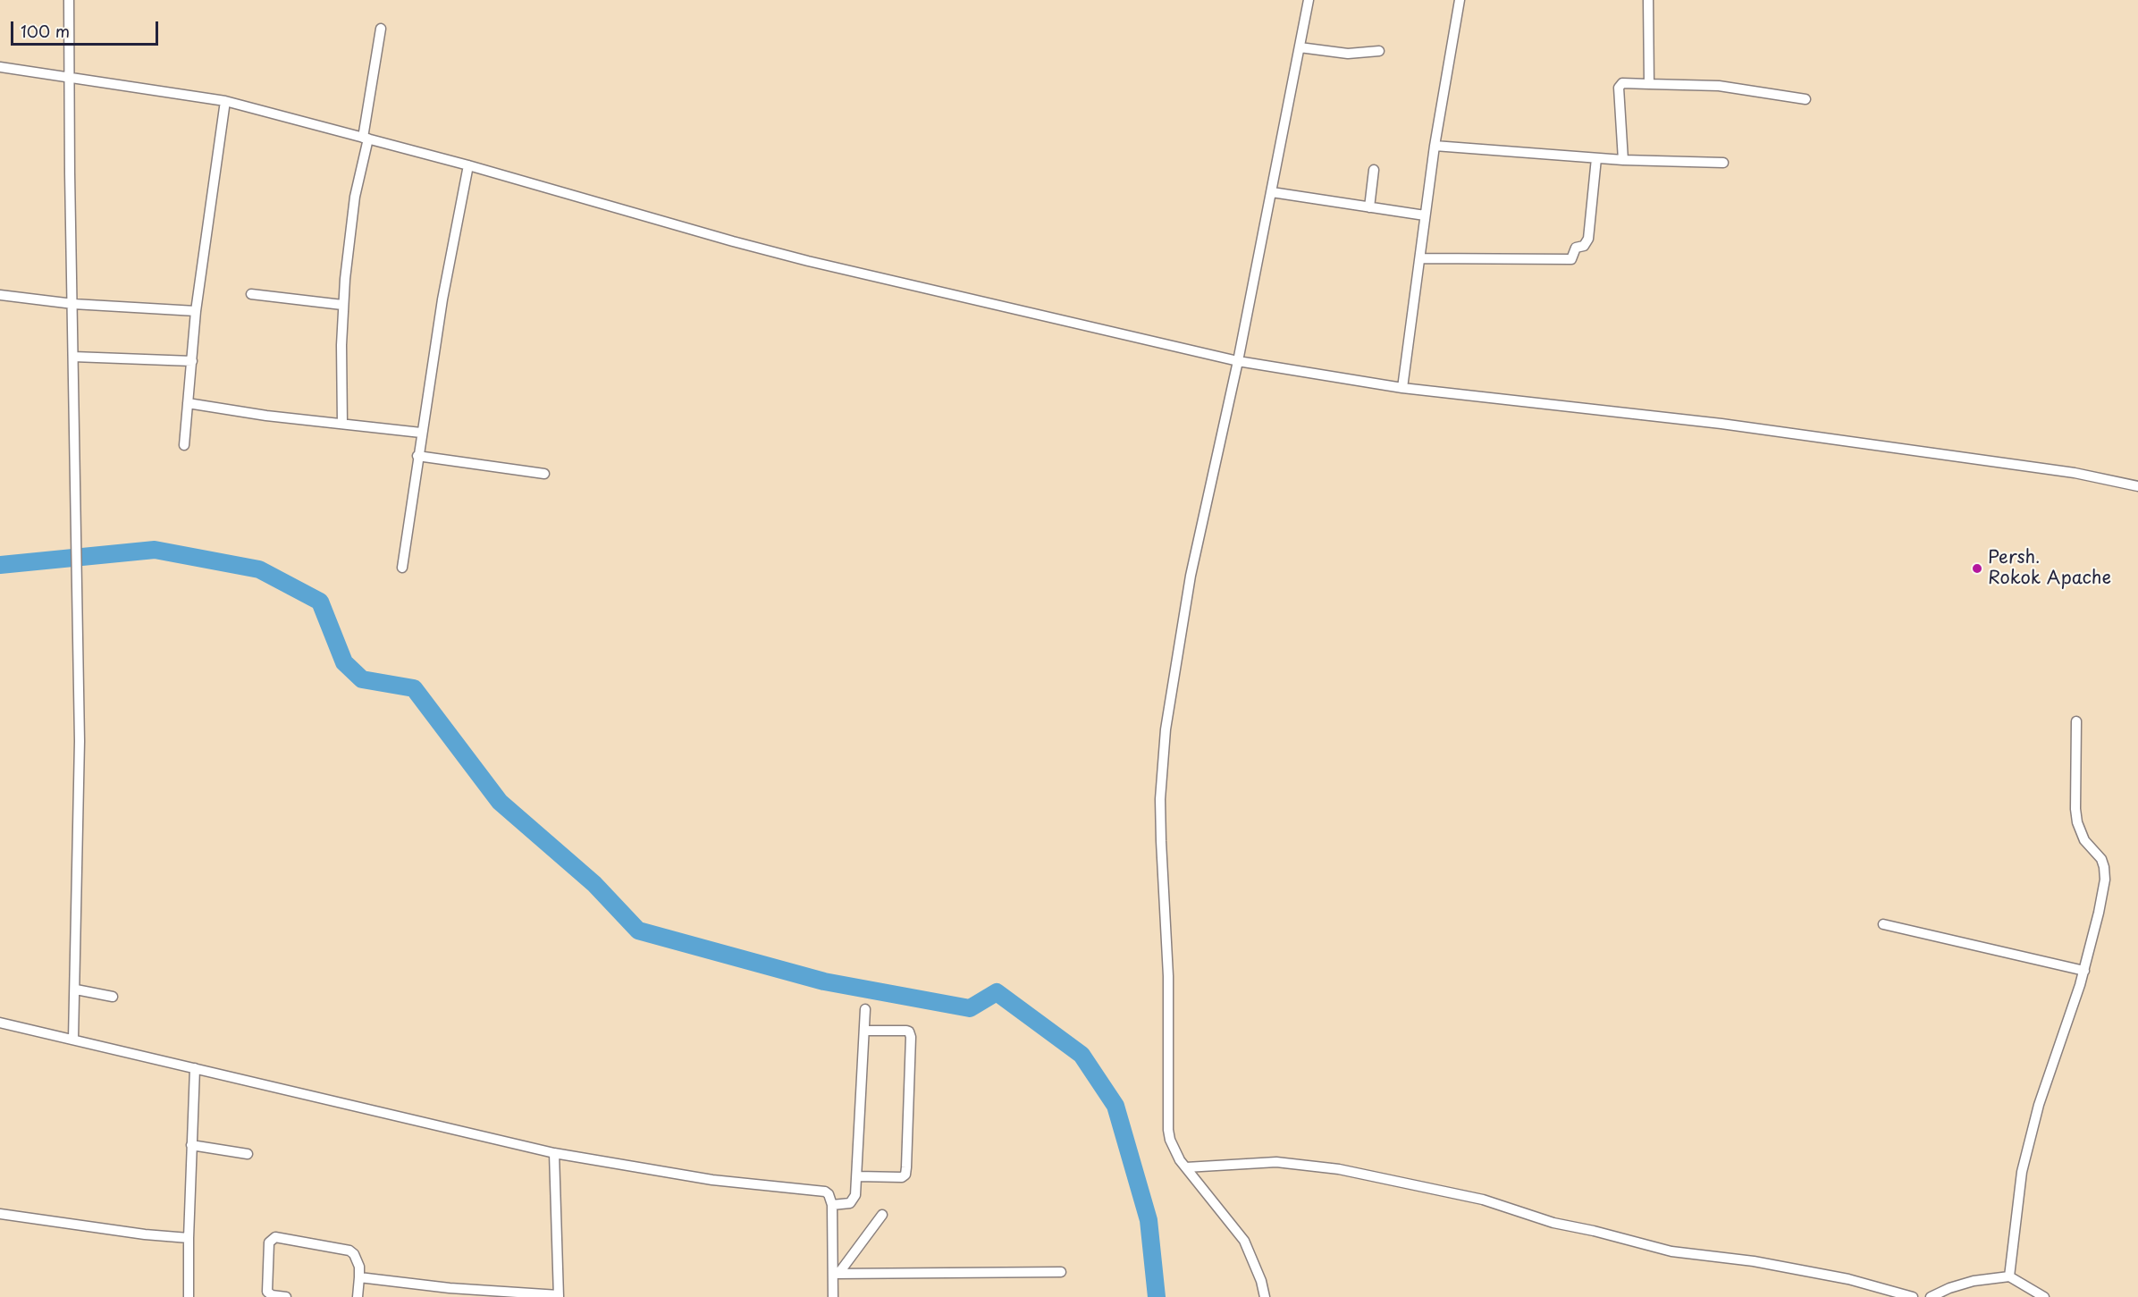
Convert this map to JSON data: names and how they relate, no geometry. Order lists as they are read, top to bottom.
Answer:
{
  "places": ["Persh. Rokok Apache"],
  "scale_bar": "100 m"
}
